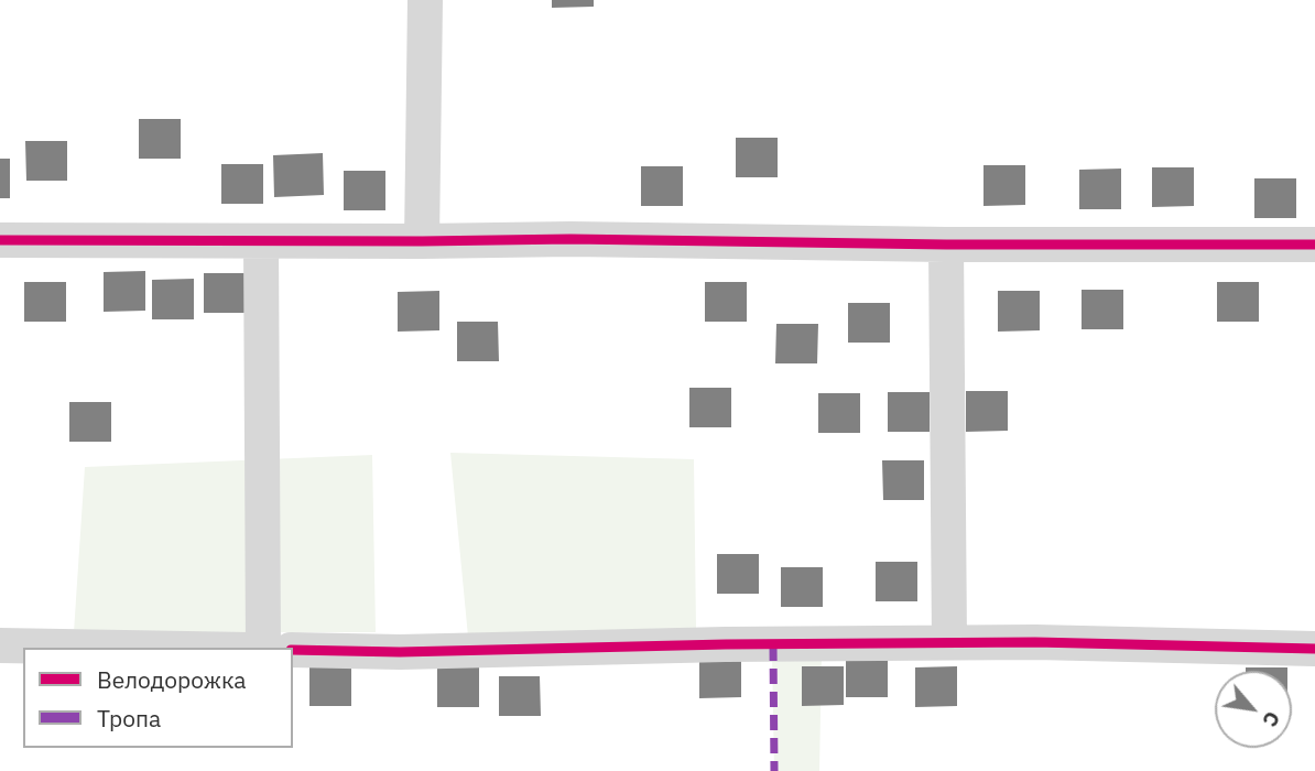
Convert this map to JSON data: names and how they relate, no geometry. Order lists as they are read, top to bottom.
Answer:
{
  "legend": ["Велодорожка", "Тропа"],
  "north": "bottom right"
}
